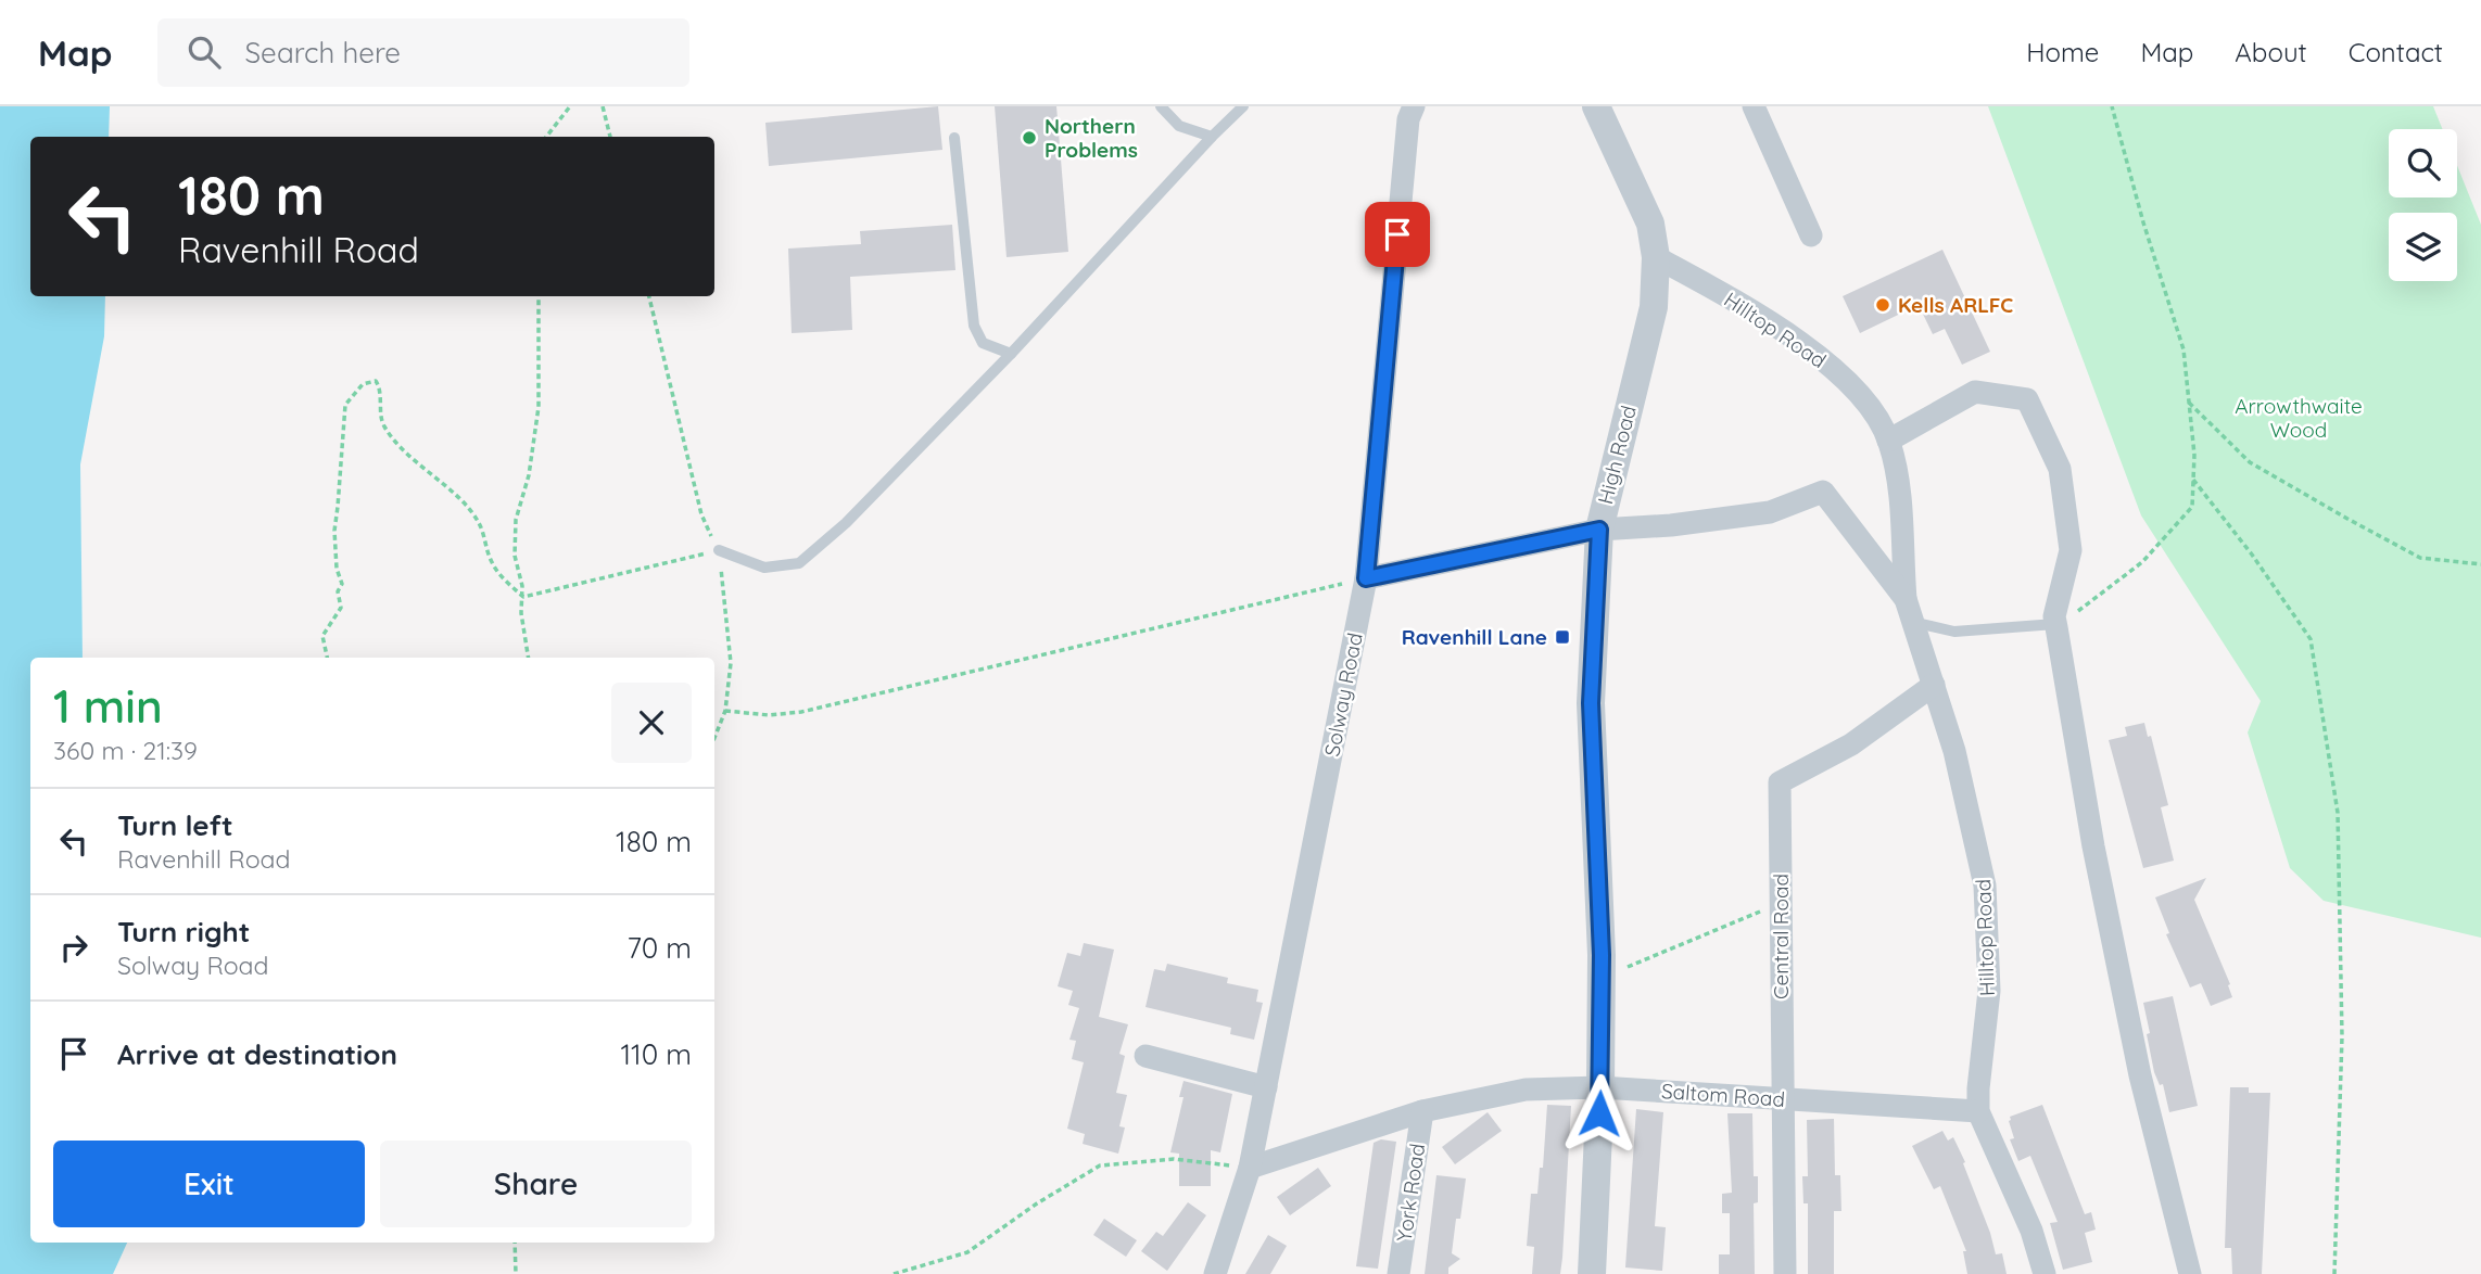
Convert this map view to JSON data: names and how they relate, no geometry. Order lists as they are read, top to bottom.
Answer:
{
  "streets": {
    "street": [
      "Hilltop Road",
      "High Road",
      "Solway Road",
      "Central Road",
      "Saltom Road",
      "York Road"
    ]
  },
  "crossings": [
    ["Hilltop Road", "High Road"],
    ["Hilltop Road", "Central Road"],
    ["Hilltop Road", "Saltom Road"],
    ["High Road", "Saltom Road"],
    ["Solway Road", "Saltom Road"],
    ["Central Road", "Saltom Road"],
    ["Saltom Road", "York Road"]
  ],
  "parks": ["Arrowthwaite Wood"],
  "places": {
    "other": ["Northern Problems", "Kells ARLFC"],
    "transit": ["Ravenhill Lane"]
  },
  "page": {
    "header": "Map",
    "search": "Search here",
    "nav": [
      "Home",
      "Map",
      "About",
      "Contact"
    ],
    "turn": ["180 m", "Ravenhill Road"],
    "heading": ["1 min", "360 m · 21:39"],
    "list": [
      {
        "name": "Turn left",
        "note": "Ravenhill Road",
        "value": "180 m"
      },
      {
        "name": "Turn right",
        "note": "Solway Road",
        "value": "70 m"
      },
      {
        "name": "Arrive at destination",
        "value": "110 m"
      }
    ],
    "buttons": ["Exit", "Share"]
  }
}
